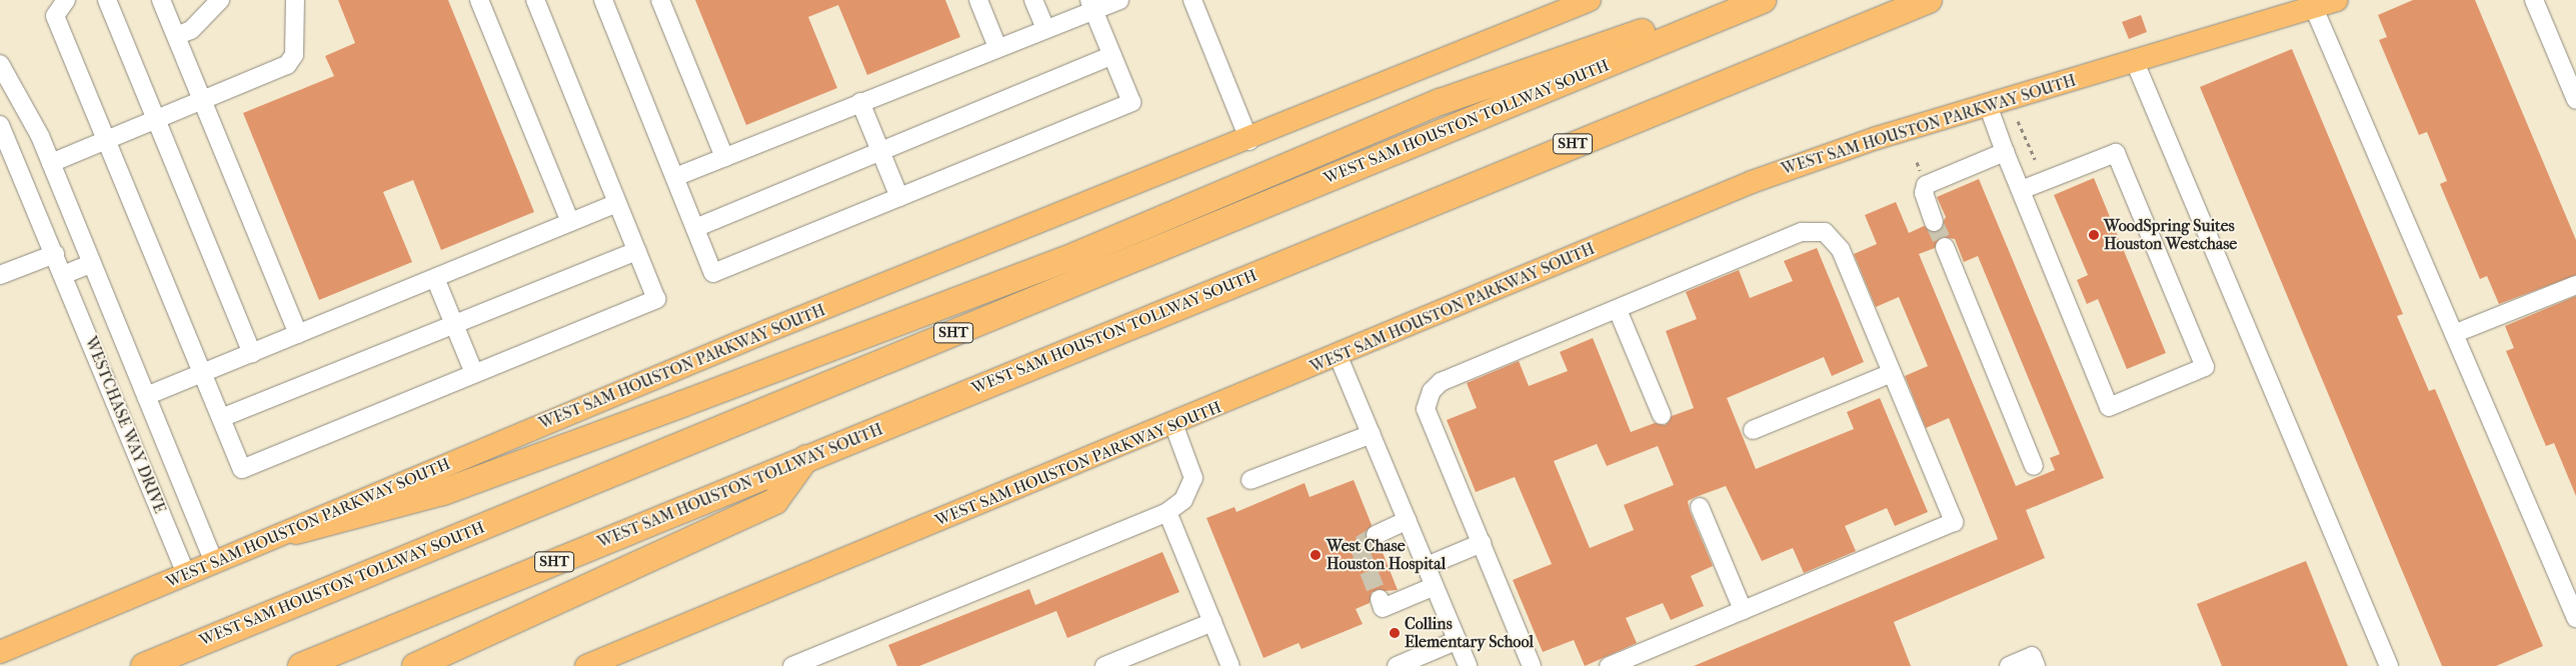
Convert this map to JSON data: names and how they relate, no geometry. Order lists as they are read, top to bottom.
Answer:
{
  "streets": {
    "highway": ["WEST SAM HOUSTON TOLLWAY SOUTH", "SHT"],
    "main road": ["WEST SAM HOUSTON PARKWAY SOUTH"],
    "street": ["WESTCHASE WAY DRIVE"]
  },
  "crossings": [
    ["WEST SAM HOUSTON PARKWAY SOUTH", "WESTCHASE WAY DRIVE"]
  ],
  "places": ["WoodSpring Suites Houston Westchase", "West Chase Houston Hospital", "Collins Elementary School"]
}
